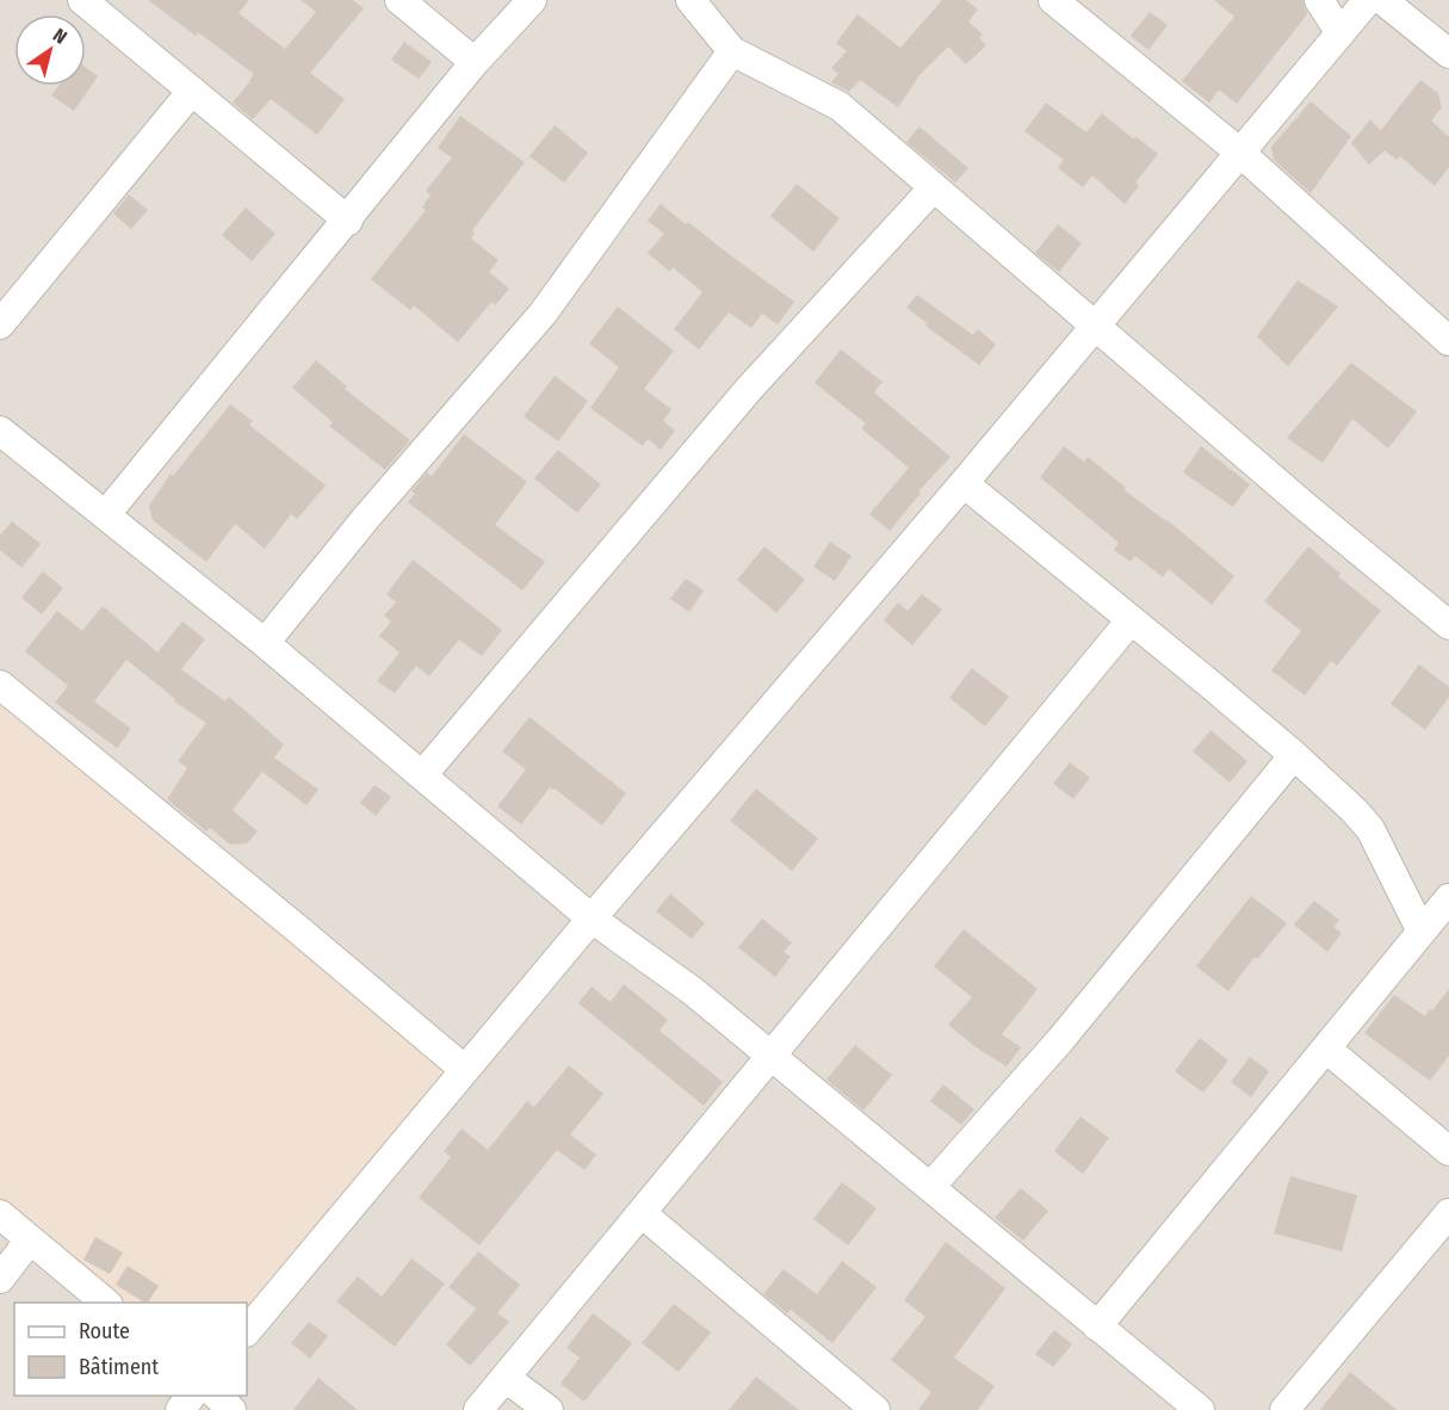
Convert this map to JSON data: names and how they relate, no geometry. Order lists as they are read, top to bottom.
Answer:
{
  "legend": ["Route", "Bâtiment"],
  "north": "top right"
}
